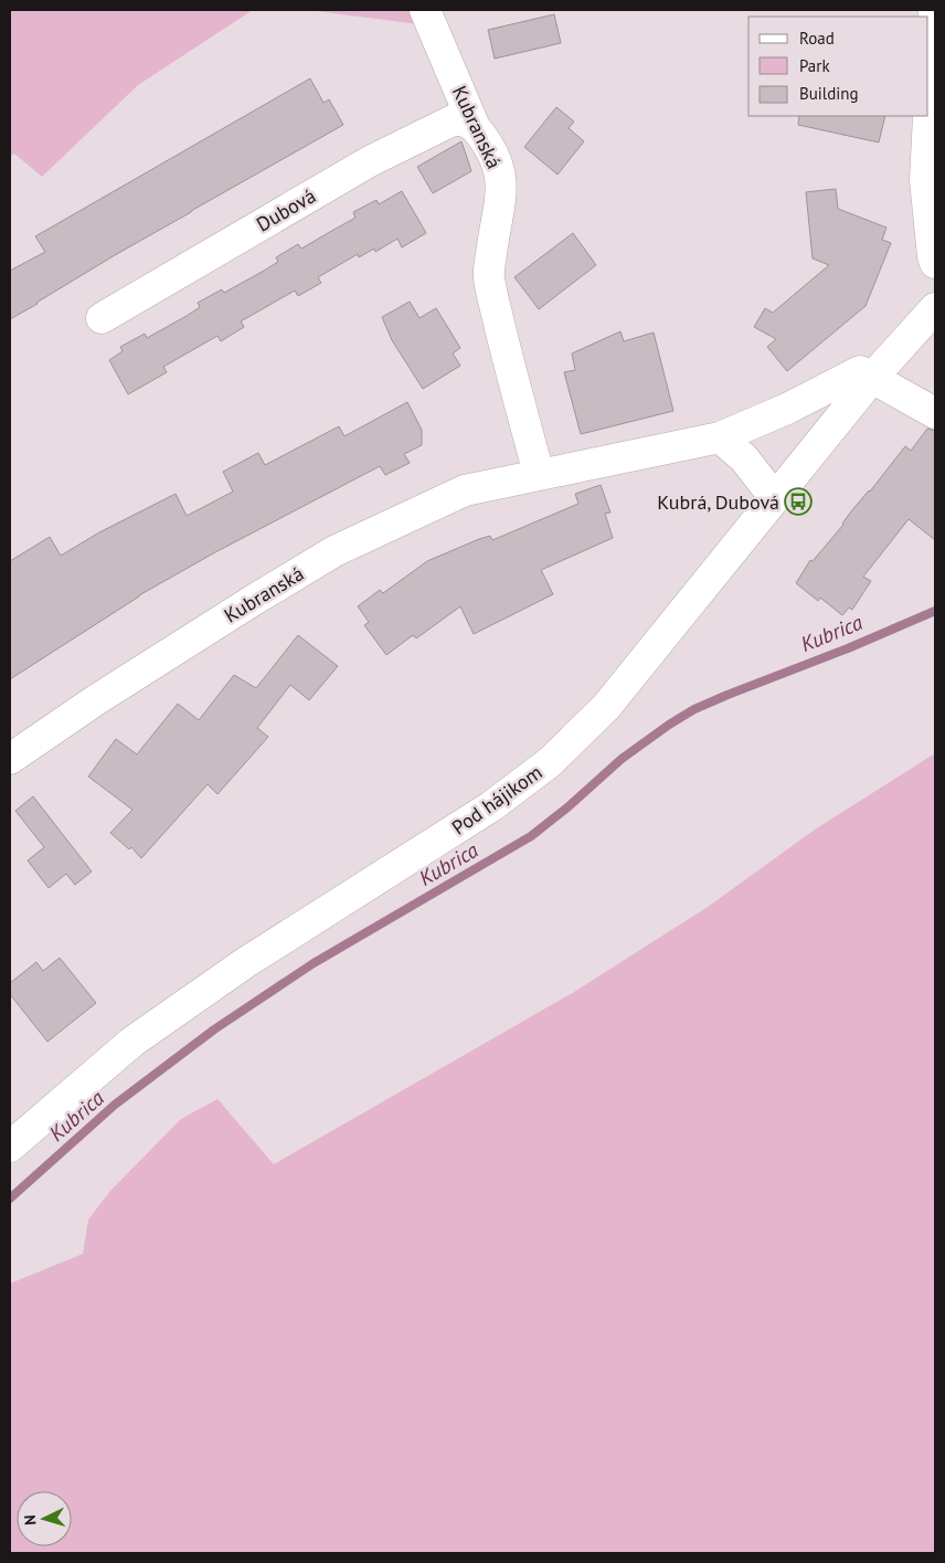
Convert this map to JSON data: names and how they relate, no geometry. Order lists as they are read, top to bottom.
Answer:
{
  "streets": {
    "street": ["Kubranská", "Dubová", "Pod hájikom"]
  },
  "crossings": [
    ["Kubranská", "Dubová"],
    ["Kubranská", "Pod hájikom"]
  ],
  "water": ["Kubrica"],
  "places": {
    "bus stop": ["Kubrá, Dubová"]
  },
  "legend": ["Road", "Park", "Building"],
  "north": "left"
}
